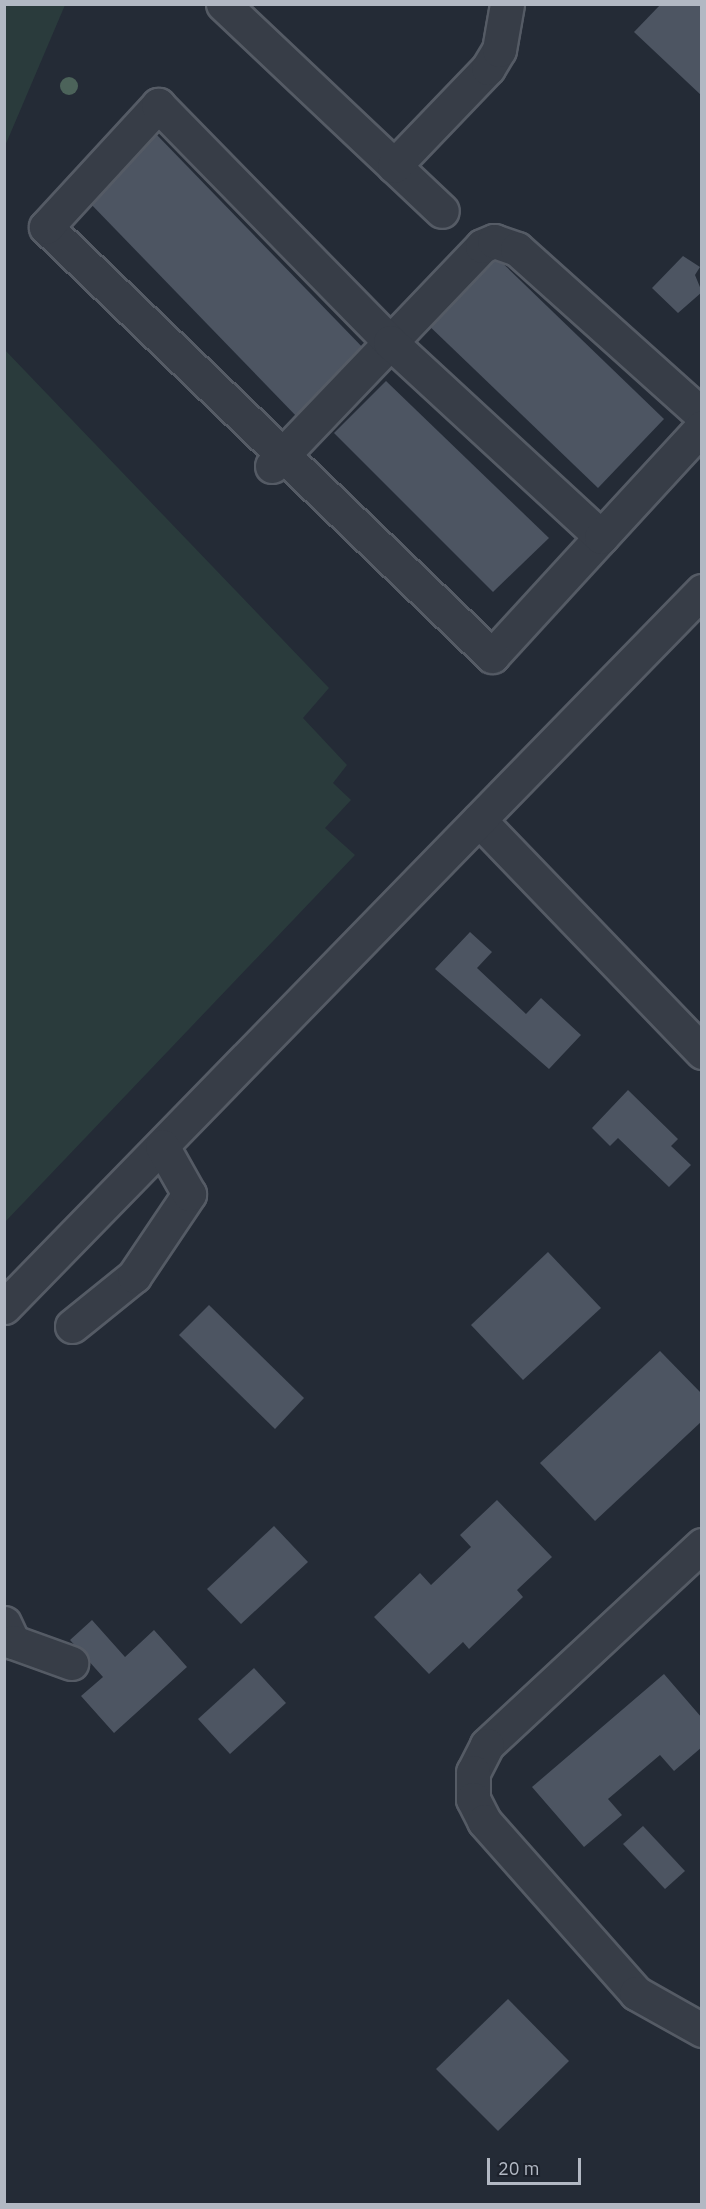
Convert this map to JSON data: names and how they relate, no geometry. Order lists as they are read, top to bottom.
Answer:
{
  "scale_bar": "20 m"
}
